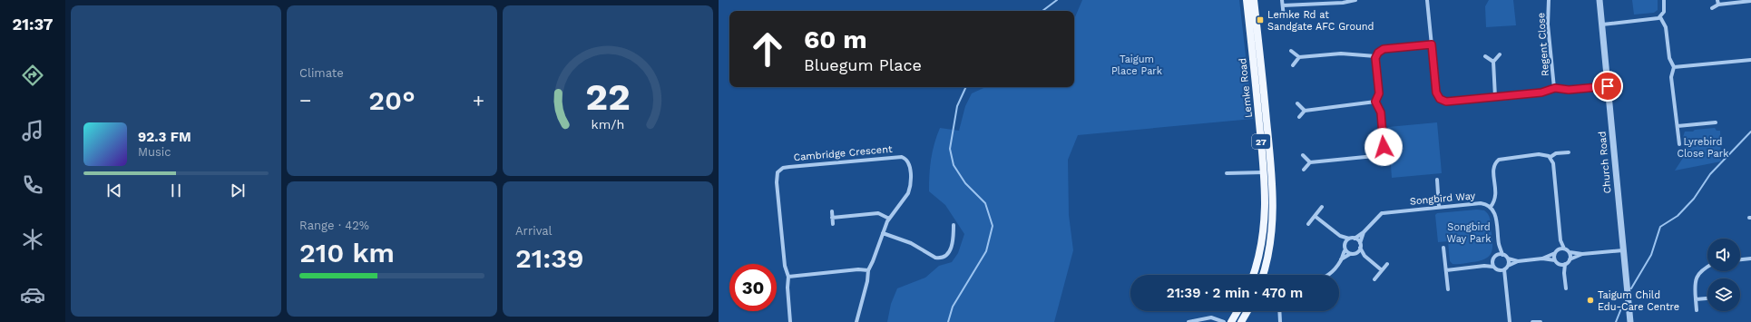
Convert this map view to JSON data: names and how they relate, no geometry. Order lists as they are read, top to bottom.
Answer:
{
  "streets": {
    "main road": ["Lemke Road", "27"],
    "street": [
      "Regent Close",
      "Cambridge Crescent",
      "Church Road",
      "Songbird Way"
    ]
  },
  "parks": ["Taigum Place Park", "Lyrebird Close Park", "Songbird Way Park"],
  "places": {
    "transit": ["Lemke Rd at Sandgate AFC Ground"],
    "other": ["Taigum Child Edu-Care Centre"]
  },
  "page": {
    "tabs": "21:37",
    "tile": [
      "Climate",
      ["Range · 42%", "210 km"],
      ["Arrival", "21:39"]
    ],
    "turn": ["60 m", "Bluegum Place"],
    "heat": ["−", "20°", "+"],
    "song": ["92.3 FM", "Music"],
    "limit": "30",
    "trip": "21:39 · 2 min · 470 m",
    "gauge": ["22", "km/h"]
  }
}
